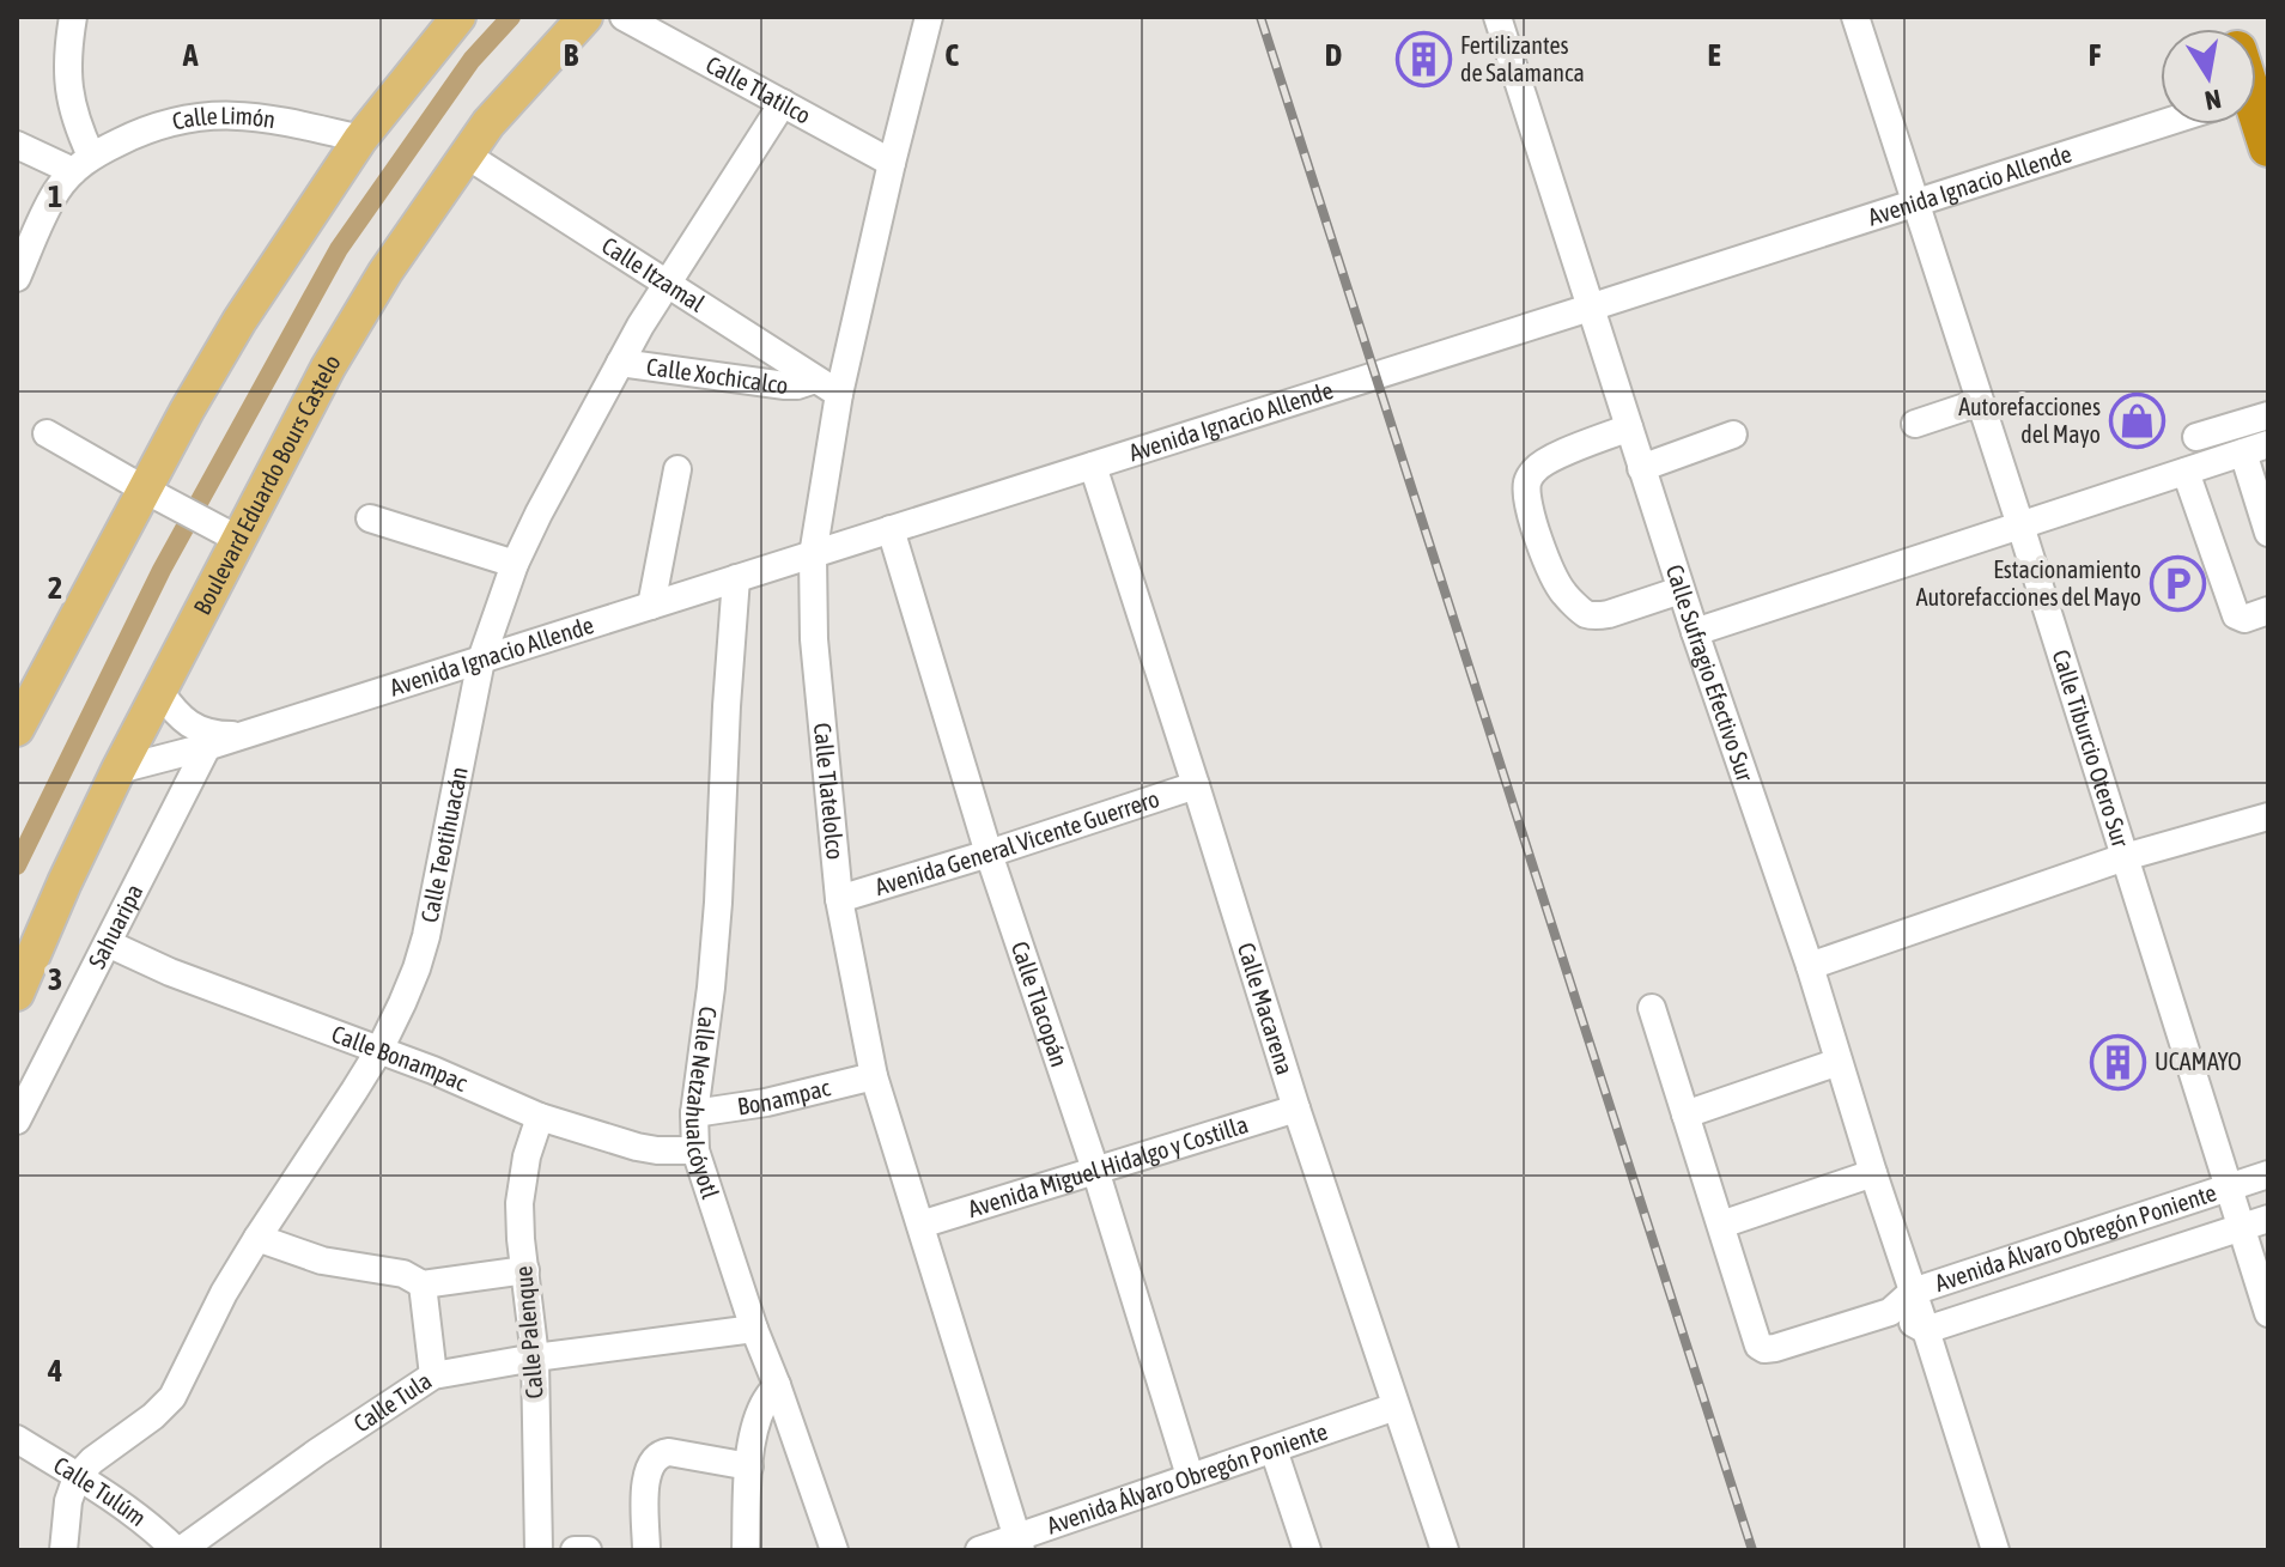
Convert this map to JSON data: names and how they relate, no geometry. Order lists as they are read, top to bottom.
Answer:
{
  "streets": {
    "main road": ["Boulevard Eduardo Bours Castelo"],
    "street": [
      "Calle Tlatilco",
      "Calle Limón",
      "Avenida Ignacio Allende",
      "Calle Itzamal",
      "Calle Xochicalco",
      "Calle Sufragio Efectivo Sur",
      "Calle Tiburcio Otero Sur",
      "Calle Tlatelolco",
      "Avenida General Vicente Guerrero",
      "Calle Teotihuacán",
      "Sahuaripa",
      "Calle Tlacopán",
      "Calle Macarena",
      "Calle Bonampac",
      "Bonampac",
      "Calle Netzahualcóyotl",
      "Avenida Miguel Hidalgo y Costilla",
      "Avenida Álvaro Obregón Poniente",
      "Calle Palenque",
      "Calle Tula",
      "Calle Tulúm"
    ]
  },
  "crossings": [
    ["Calle Tlatilco", "Calle Tlatelolco"],
    ["Calle Tlatilco", "Calle Teotihuacán"],
    ["Avenida Ignacio Allende", "Boulevard Eduardo Bours Castelo"],
    ["Avenida Ignacio Allende", "Calle Sufragio Efectivo Sur"],
    ["Avenida Ignacio Allende", "Calle Tiburcio Otero Sur"],
    ["Avenida Ignacio Allende", "Calle Tlatelolco"],
    ["Avenida Ignacio Allende", "Calle Teotihuacán"],
    ["Avenida Ignacio Allende", "Sahuaripa"],
    ["Avenida Ignacio Allende", "Calle Tlacopán"],
    ["Avenida Ignacio Allende", "Calle Macarena"],
    ["Avenida Ignacio Allende", "Calle Netzahualcóyotl"],
    ["Calle Itzamal", "Calle Xochicalco"],
    ["Calle Itzamal", "Boulevard Eduardo Bours Castelo"],
    ["Calle Itzamal", "Calle Tlatelolco"],
    ["Calle Itzamal", "Calle Teotihuacán"],
    ["Calle Xochicalco", "Calle Teotihuacán"],
    ["Calle Sufragio Efectivo Sur", "Avenida Álvaro Obregón Poniente"],
    ["Calle Tiburcio Otero Sur", "Avenida Álvaro Obregón Poniente"],
    ["Calle Tlatelolco", "Avenida General Vicente Guerrero"],
    ["Calle Tlatelolco", "Bonampac"],
    ["Calle Tlatelolco", "Avenida Miguel Hidalgo y Costilla"],
    ["Calle Tlatelolco", "Avenida Álvaro Obregón Poniente"],
    ["Avenida General Vicente Guerrero", "Calle Tlacopán"],
    ["Avenida General Vicente Guerrero", "Calle Macarena"],
    ["Calle Teotihuacán", "Calle Bonampac"],
    ["Calle Teotihuacán", "Calle Tulúm"],
    ["Sahuaripa", "Calle Bonampac"],
    ["Calle Tlacopán", "Avenida Miguel Hidalgo y Costilla"],
    ["Calle Tlacopán", "Avenida Álvaro Obregón Poniente"],
    ["Calle Macarena", "Avenida Miguel Hidalgo y Costilla"],
    ["Calle Macarena", "Avenida Álvaro Obregón Poniente"],
    ["Calle Bonampac", "Calle Netzahualcóyotl"],
    ["Calle Bonampac", "Calle Palenque"],
    ["Bonampac", "Calle Netzahualcóyotl"],
    ["Calle Netzahualcóyotl", "Calle Tula"],
    ["Calle Palenque", "Calle Tula"],
    ["Calle Tula", "Calle Tulúm"]
  ],
  "places": {
    "building": ["Fertilizantes de Salamanca", "UCAMAYO"],
    "shop": ["Autorefacciones del Mayo"],
    "parking": ["Estacionamiento Autorefacciones del Mayo"]
  },
  "north": "bottom",
  "grid": {
    "columns": [
      "A",
      "B",
      "C",
      "D",
      "E",
      "F"
    ],
    "rows": [
      "1",
      "2",
      "3",
      "4"
    ]
  }
}
